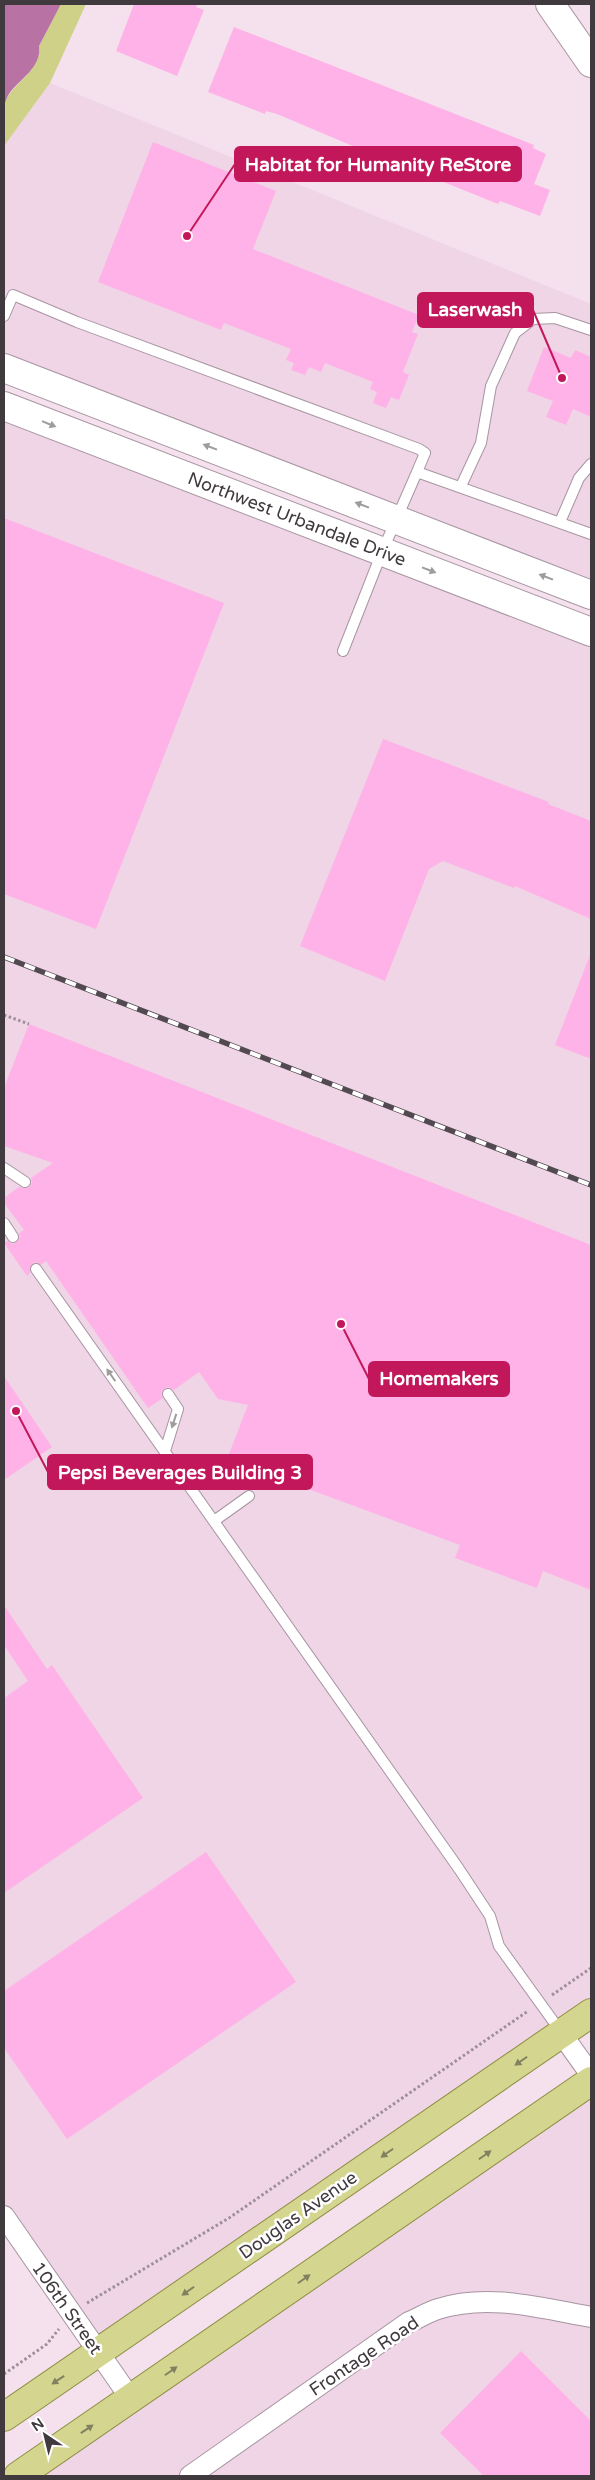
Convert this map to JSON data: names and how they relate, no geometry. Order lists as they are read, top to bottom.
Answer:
{
  "streets": {
    "main road": ["Northwest Urbandale Drive", "Douglas Avenue"],
    "street": ["106th Street", "Frontage Road"]
  },
  "crossings": [
    ["Douglas Avenue", "106th Street"]
  ],
  "places": [
    "Habitat for Humanity ReStore",
    "Laserwash",
    "Homemakers",
    "Pepsi Beverages Building 3"
  ],
  "north": "top left"
}
